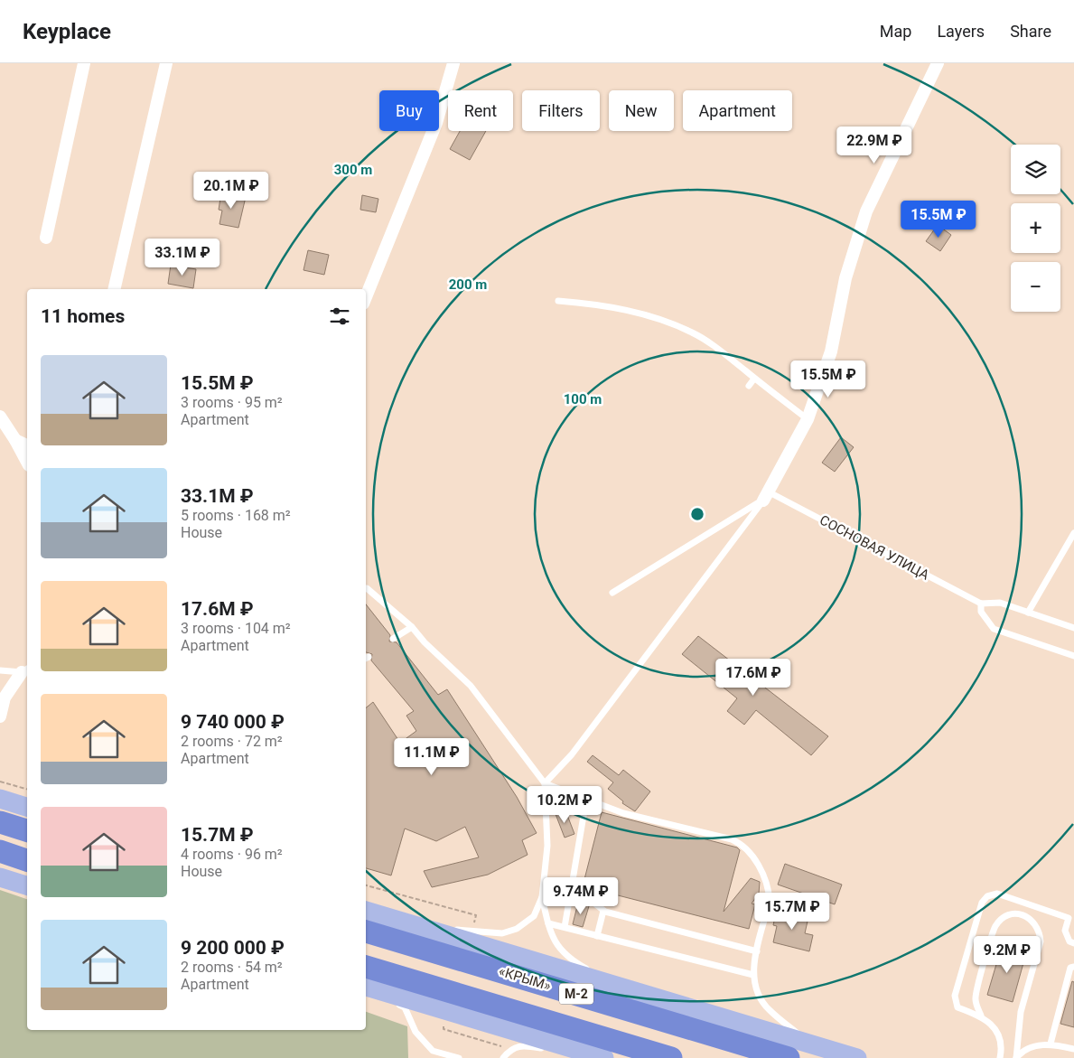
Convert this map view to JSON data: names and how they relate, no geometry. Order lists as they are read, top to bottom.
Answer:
{
  "streets": {
    "highway": ["«КРЫМ»", "М-2"],
    "lane": ["СОСНОВАЯ УЛИЦА"]
  },
  "page": {
    "header": "Keyplace",
    "nav": ["Map", "Layers", "Share"],
    "chip": [
      "Buy",
      "Rent",
      "Filters",
      "New",
      "Apartment"
    ],
    "price": [
      "22.9M ₽",
      "20.1M ₽",
      "15.5M ₽",
      "33.1M ₽",
      "15.5M ₽",
      "17.6M ₽",
      "11.1M ₽",
      "10.2M ₽",
      "9.74M ₽",
      "15.7M ₽",
      "9.2M ₽"
    ],
    "map_buttons": ["+", "−"],
    "heading": "11 homes",
    "list": [
      {
        "name": "15.5M ₽",
        "note": "3 rooms · 95 m² · Apartment"
      },
      {
        "name": "33.1M ₽",
        "note": "5 rooms · 168 m² · House"
      },
      {
        "name": "17.6M ₽",
        "note": "3 rooms · 104 m² · Apartment"
      },
      {
        "name": "9 740 000 ₽",
        "note": "2 rooms · 72 m² · Apartment"
      },
      {
        "name": "15.7M ₽",
        "note": "4 rooms · 96 m² · House"
      },
      {
        "name": "9 200 000 ₽",
        "note": "2 rooms · 54 m² · Apartment"
      }
    ]
  },
  "rings": ["300 m", "200 m", "100 m"]
}
